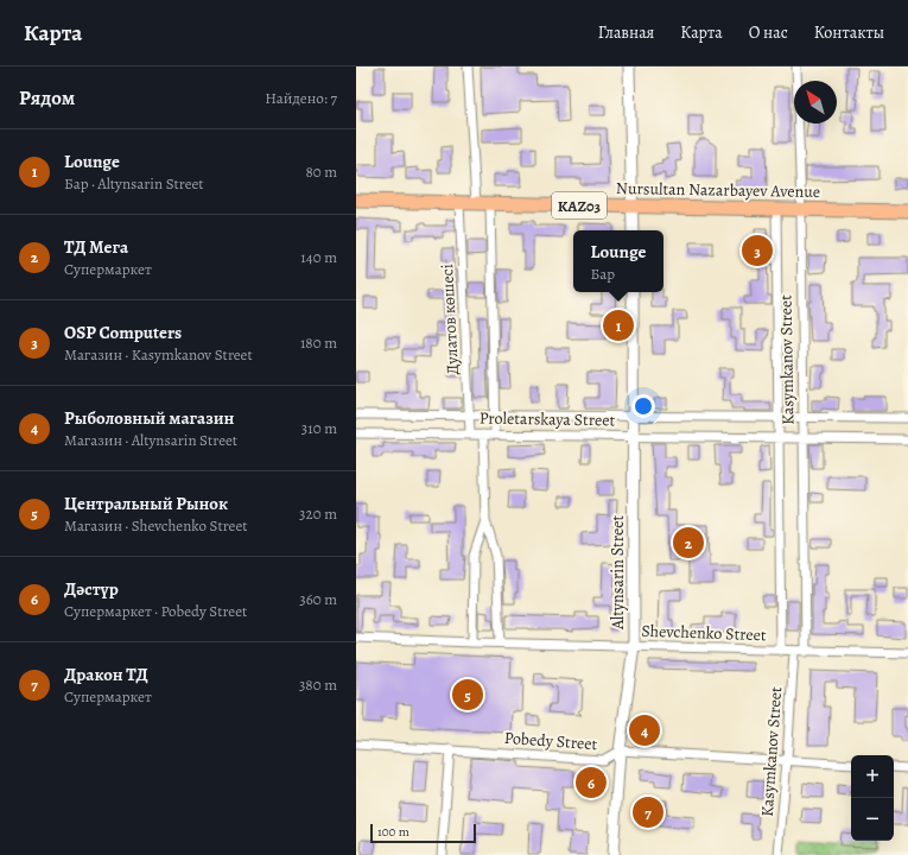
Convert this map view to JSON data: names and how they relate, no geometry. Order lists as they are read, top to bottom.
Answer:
{
  "streets": {
    "main road": ["Nursultan Nazarbayev Avenue", "KАZ03"],
    "street": [
      "Дулатов көшесі",
      "Kasymkanov Street",
      "Proletarskaya Street",
      "Altynsarin Street",
      "Shevchenko Street",
      "Pobedy Street"
    ]
  },
  "crossings": [
    ["Nursultan Nazarbayev Avenue", "Дулатов көшесі"],
    ["Nursultan Nazarbayev Avenue", "Kasymkanov Street"],
    ["Дулатов көшесі", "Proletarskaya Street"],
    ["Kasymkanov Street", "Proletarskaya Street"],
    ["Kasymkanov Street", "Shevchenko Street"],
    ["Kasymkanov Street", "Pobedy Street"],
    ["Proletarskaya Street", "Altynsarin Street"],
    ["Altynsarin Street", "Shevchenko Street"],
    ["Altynsarin Street", "Pobedy Street"]
  ],
  "scale_bar": "100 m",
  "north": "top left",
  "page": {
    "header": "Карта",
    "nav": [
      "Главная",
      "Карта",
      "О нас",
      "Контакты"
    ],
    "heading": ["Рядом", "Найдено: 7"],
    "list": [
      {
        "mark": "1",
        "name": "Lounge",
        "note": "Бар · Altynsarin Street",
        "value": "80 m"
      },
      {
        "mark": "2",
        "name": "ТД Мега",
        "note": "Супермаркет",
        "value": "140 m"
      },
      {
        "mark": "3",
        "name": "OSP Computers",
        "note": "Магазин · Kasymkanov Street",
        "value": "180 m"
      },
      {
        "mark": "4",
        "name": "Рыболовный магазин",
        "note": "Магазин · Altynsarin Street",
        "value": "310 m"
      },
      {
        "mark": "5",
        "name": "Центральный Рынок",
        "note": "Магазин · Shevchenko Street",
        "value": "320 m"
      },
      {
        "mark": "6",
        "name": "Дәстүр",
        "note": "Супермаркет · Pobedy Street",
        "value": "360 m"
      },
      {
        "mark": "7",
        "name": "Дракон ТД",
        "note": "Супермаркет",
        "value": "380 m"
      }
    ],
    "popup": ["Lounge", "Бар"],
    "pins": [
      "3",
      "1",
      "2",
      "5",
      "4",
      "6",
      "7"
    ],
    "map_buttons": ["+", "−"],
    "scale": "100 m"
  }
}
